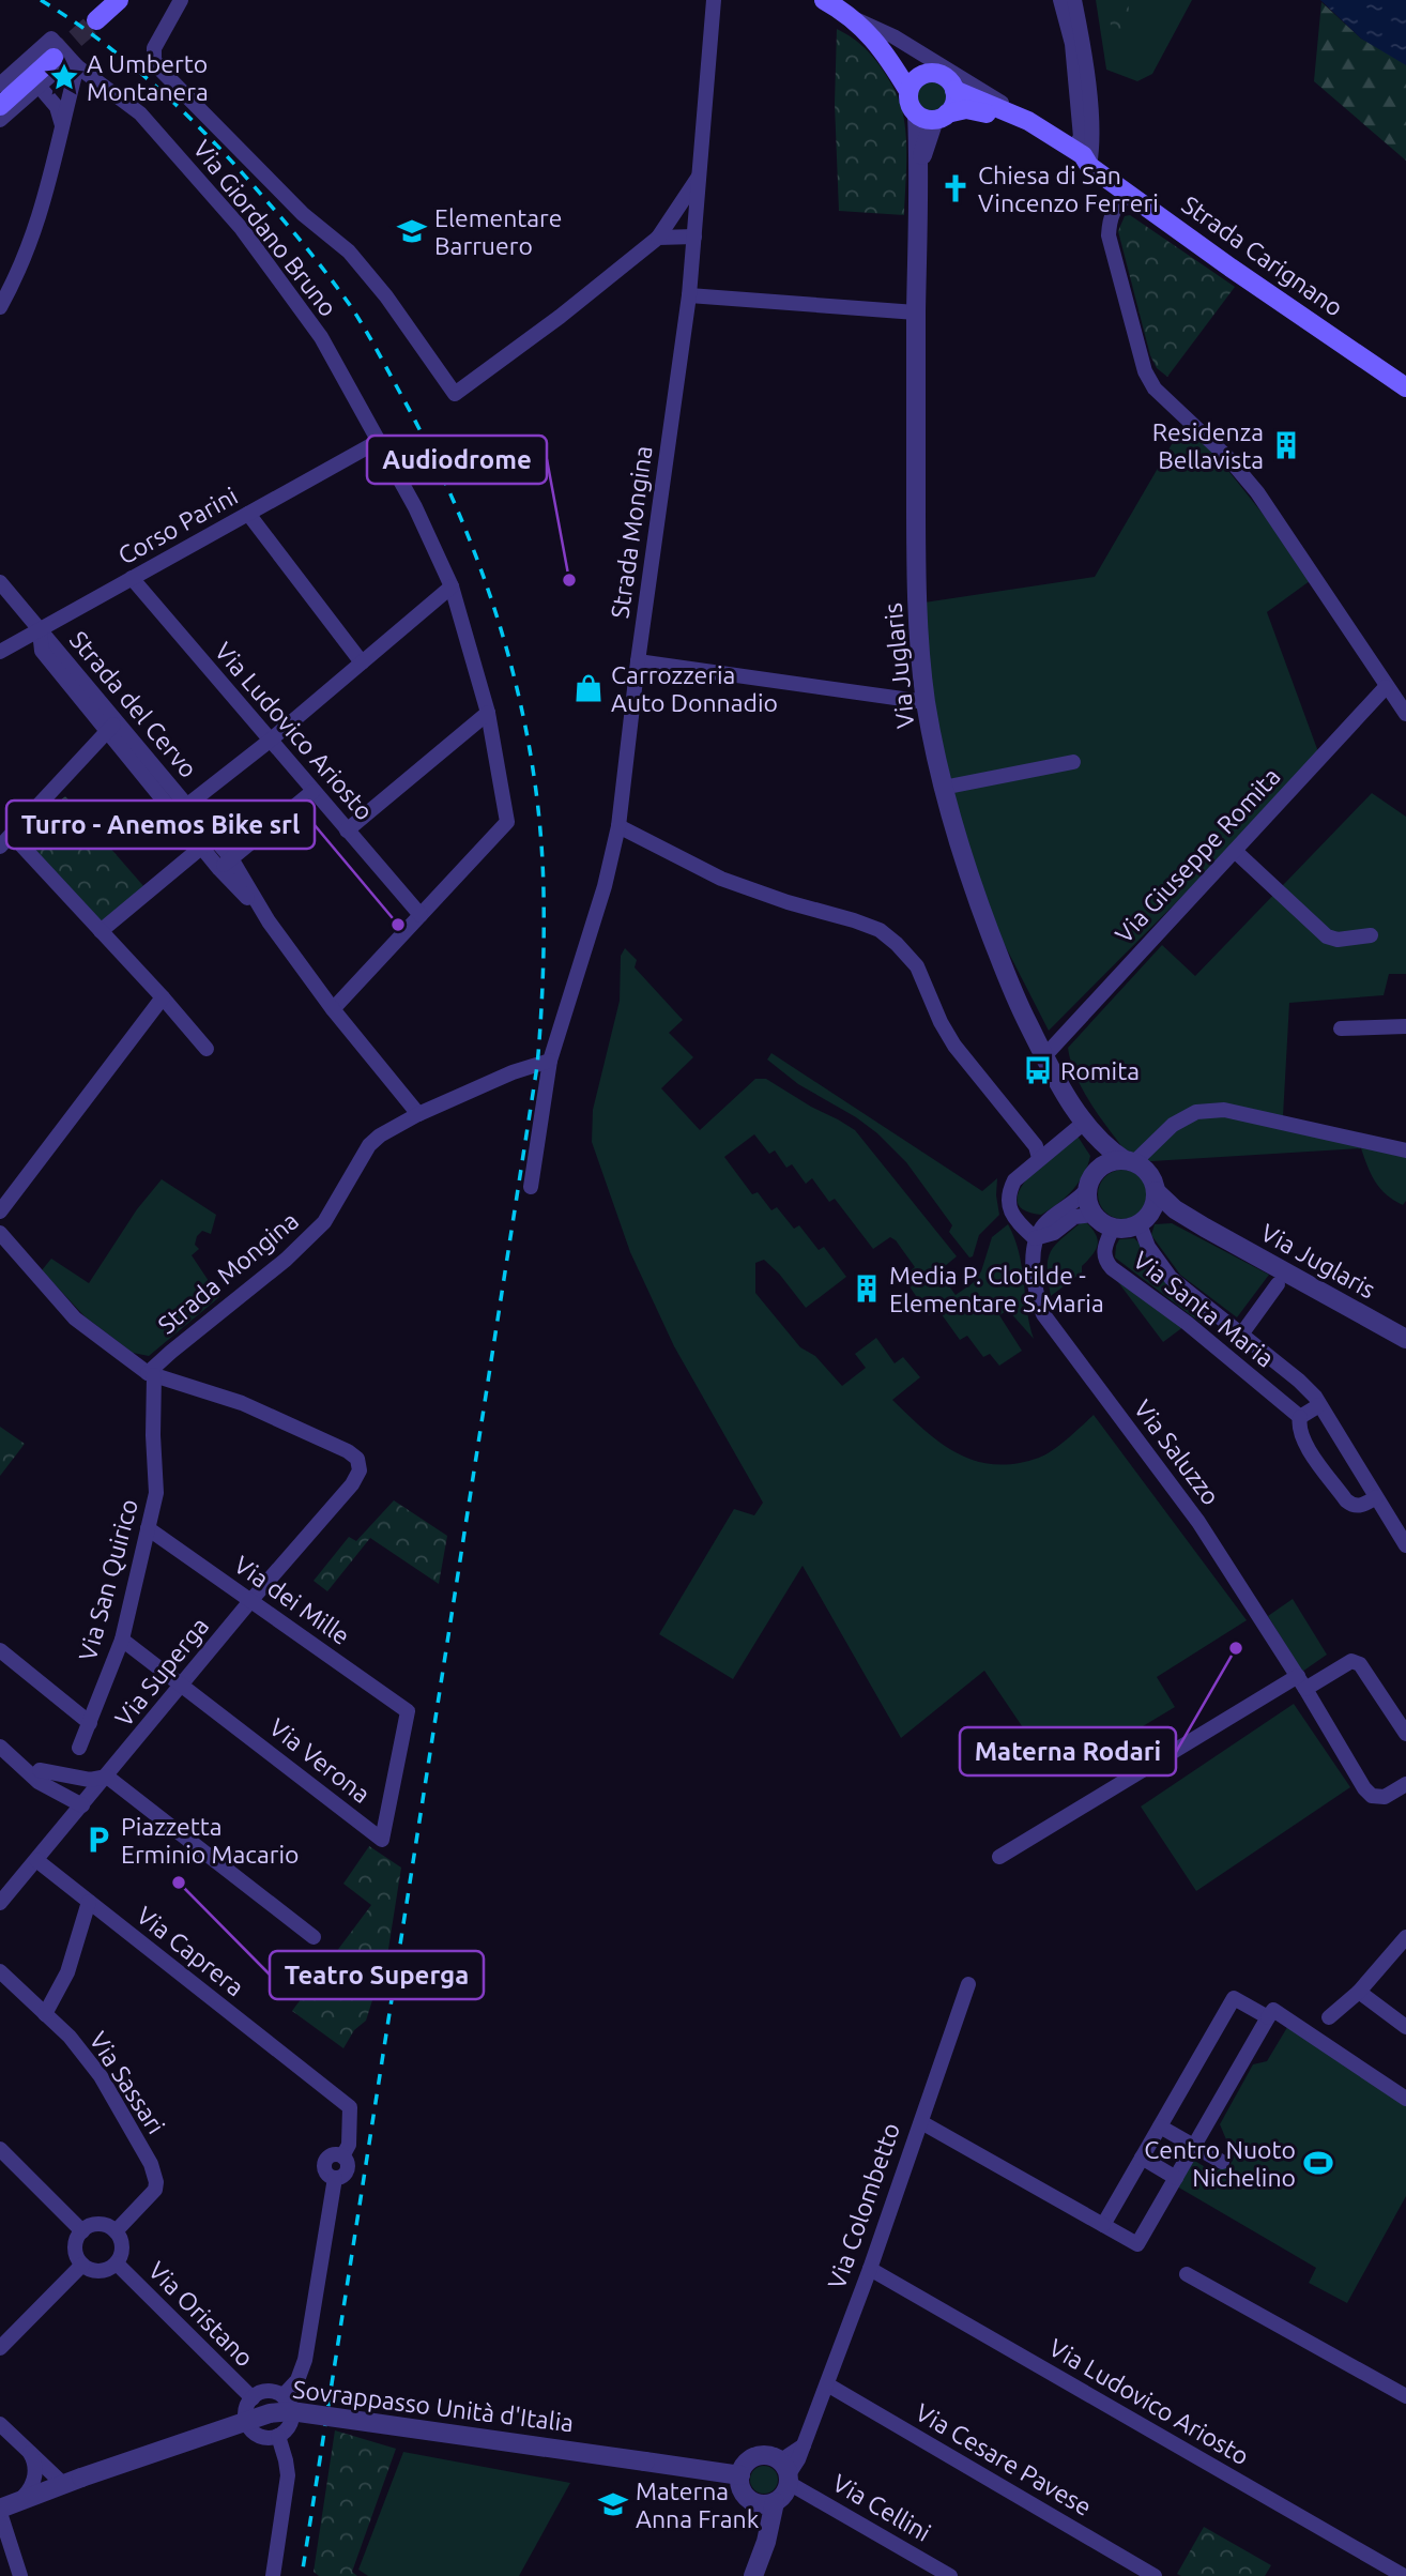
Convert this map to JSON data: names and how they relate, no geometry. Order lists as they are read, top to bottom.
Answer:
{
  "streets": {
    "main road": ["Strada Carignano"],
    "street": [
      "Via Giordano Bruno",
      "Corso Parini",
      "Strada Mongina",
      "Via Juglaris",
      "Strada del Cervo",
      "Via Ludovico Ariosto",
      "Via Giuseppe Romita",
      "Via Santa Maria",
      "Via Saluzzo",
      "Via San Quirico",
      "Via dei Mille",
      "Via Superga",
      "Via Verona",
      "Via Caprera",
      "Via Sassari",
      "Via Colombetto",
      "Via Oristano",
      "Sovrappasso Unità d'Italia",
      "Via Cesare Pavese",
      "Via Cellini"
    ]
  },
  "crossings": [
    ["Via Giordano Bruno", "Corso Parini"],
    ["Via Giordano Bruno", "Via Ludovico Ariosto"],
    ["Strada Carignano", "Via Juglaris"],
    ["Corso Parini", "Strada del Cervo"],
    ["Corso Parini", "Via Ludovico Ariosto"],
    ["Strada Mongina", "Strada del Cervo"],
    ["Strada Mongina", "Via San Quirico"],
    ["Strada Mongina", "Via Superga"],
    ["Via Juglaris", "Via Giuseppe Romita"],
    ["Via Juglaris", "Via Santa Maria"],
    ["Via Ludovico Ariosto", "Via Colombetto"],
    ["Via San Quirico", "Via dei Mille"],
    ["Via San Quirico", "Via Superga"],
    ["Via San Quirico", "Via Verona"],
    ["Via dei Mille", "Via Superga"],
    ["Via dei Mille", "Via Verona"],
    ["Via Superga", "Via Verona"],
    ["Via Superga", "Via Caprera"],
    ["Via Caprera", "Via Oristano"],
    ["Via Sassari", "Via Oristano"],
    ["Via Colombetto", "Sovrappasso Unità d'Italia"],
    ["Via Colombetto", "Via Cesare Pavese"],
    ["Via Colombetto", "Via Cellini"],
    ["Sovrappasso Unità d'Italia", "Via Cellini"]
  ],
  "places": {
    "place": ["A Umberto Montanera"],
    "church": ["Chiesa di San Vincenzo Ferreri"],
    "school or university": ["Elementare Barruero", "Materna Anna Frank"],
    "building": ["Residenza Bellavista", "Media P. Clotilde - Elementare S.Maria"],
    "other": [
      "Audiodrome",
      "Turro - Anemos Bike srl",
      "Materna Rodari",
      "Teatro Superga"
    ],
    "shop": ["Carrozzeria Auto Donnadio"],
    "bus stop": ["Romita"],
    "parking": ["Piazzetta Erminio Macario"],
    "sports": ["Centro Nuoto Nichelino"]
  }
}
